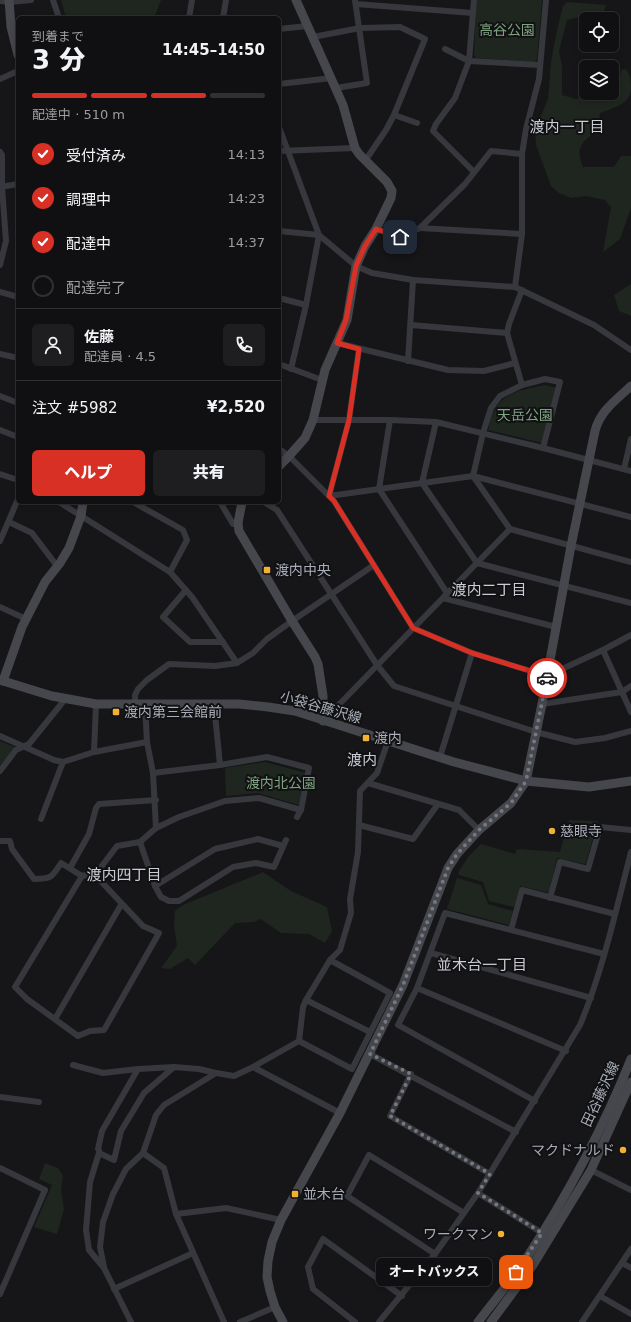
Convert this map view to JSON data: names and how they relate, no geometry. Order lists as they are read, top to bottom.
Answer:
{
  "streets": {
    "street": ["小袋谷藤沢線", "田谷藤沢線"]
  },
  "districts": [
    "渡内一丁目",
    "渡内二丁目",
    "渡内",
    "渡内四丁目",
    "並木台一丁目"
  ],
  "parks": ["高谷公園", "天岳公園", "渡内北公園"],
  "places": {
    "transit": [
      "渡内中央",
      "渡内第三会館前",
      "渡内",
      "並木台"
    ],
    "other": [
      "慈眼寺",
      "マクドナルド",
      "ワークマン",
      "オートバックス"
    ]
  },
  "page": {
    "heading": ["3 分", "到着まで", "14:45–14:50"],
    "panel": [
      "佐藤",
      "配達員 · 4.5",
      "注文 #5982",
      "¥2,520"
    ],
    "bar": "配達中 · 510 m",
    "list": [
      ["受付済み", "14:13"],
      ["調理中", "14:23"],
      ["配達中", "14:37"],
      "配達完了"
    ],
    "buttons": ["ヘルプ", "共有"],
    "bubble": "オートバックス"
  }
}
